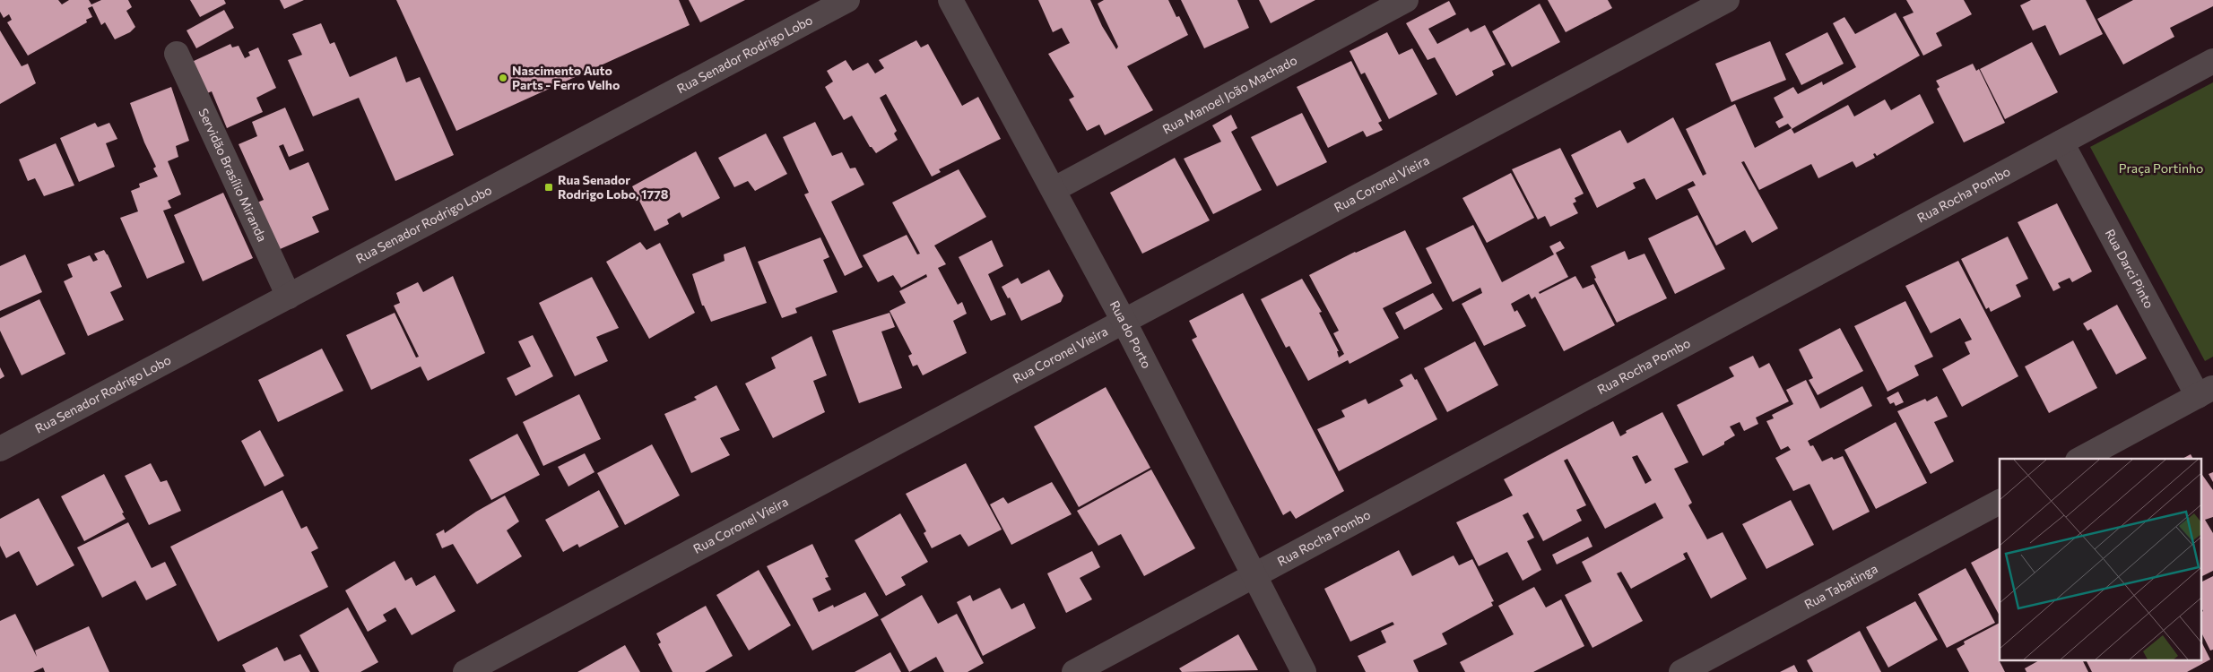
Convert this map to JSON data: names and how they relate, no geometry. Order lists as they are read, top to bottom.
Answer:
{
  "streets": {
    "street": [
      "Rua Senador Rodrigo Lobo",
      "Rua Manoel João Machado",
      "Servidão Brasílio Miranda",
      "Rua Coronel Vieira",
      "Rua Rocha Pombo",
      "Rua Darci Pinto",
      "Rua do Porto",
      "Rua Tabatinga"
    ]
  },
  "crossings": [
    ["Rua Senador Rodrigo Lobo", "Servidão Brasílio Miranda"],
    ["Rua Manoel João Machado", "Rua do Porto"],
    ["Rua Coronel Vieira", "Rua do Porto"],
    ["Rua Rocha Pombo", "Rua Darci Pinto"],
    ["Rua Rocha Pombo", "Rua do Porto"]
  ],
  "parks": ["Praça Portinho"],
  "places": {
    "other": ["Nascimento Auto Parts - Ferro Velho"],
    "transit": ["Rua Senador Rodrigo Lobo, 1778"]
  }
}
